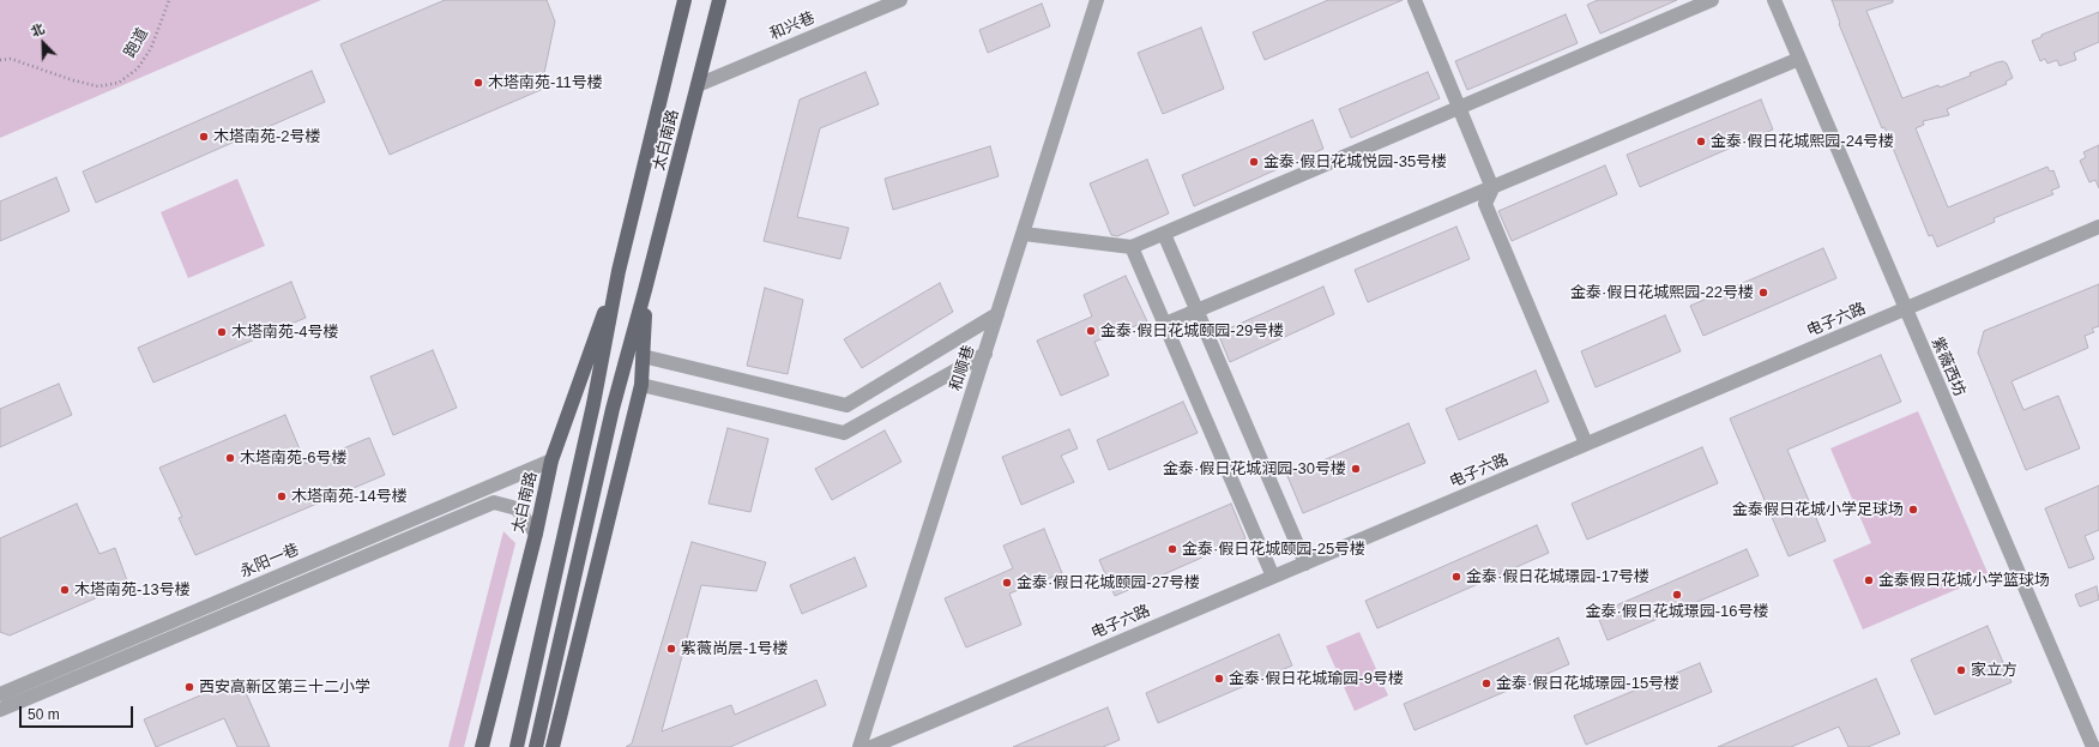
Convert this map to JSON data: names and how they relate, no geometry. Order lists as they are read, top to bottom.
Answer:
{
  "streets": {
    "main road": ["太白南路"],
    "street": [
      "和兴巷",
      "电子六路",
      "紫薇西坊",
      "和顺巷",
      "永阳一巷"
    ],
    "path": ["跑道"]
  },
  "crossings": [
    ["和兴巷", "太白南路"],
    ["太白南路", "永阳一巷"],
    ["电子六路", "紫薇西坊"]
  ],
  "places": [
    "木塔南苑-11号楼",
    "木塔南苑-2号楼",
    "金泰·假日花城熙园-24号楼",
    "金泰·假日花城悦园-35号楼",
    "金泰·假日花城熙园-22号楼",
    "金泰·假日花城颐园-29号楼",
    "木塔南苑-4号楼",
    "木塔南苑-6号楼",
    "金泰·假日花城润园-30号楼",
    "木塔南苑-14号楼",
    "金泰假日花城小学足球场",
    "金泰·假日花城颐园-25号楼",
    "金泰·假日花城璟园-17号楼",
    "金泰假日花城小学篮球场",
    "金泰·假日花城颐园-27号楼",
    "木塔南苑-13号楼",
    "金泰·假日花城璟园-16号楼",
    "紫薇尚层-1号楼",
    "家立方",
    "金泰·假日花城瑜园-9号楼",
    "金泰·假日花城璟园-15号楼",
    "西安高新区第三十二小学"
  ],
  "scale_bar": "50 m",
  "north": "top left"
}
